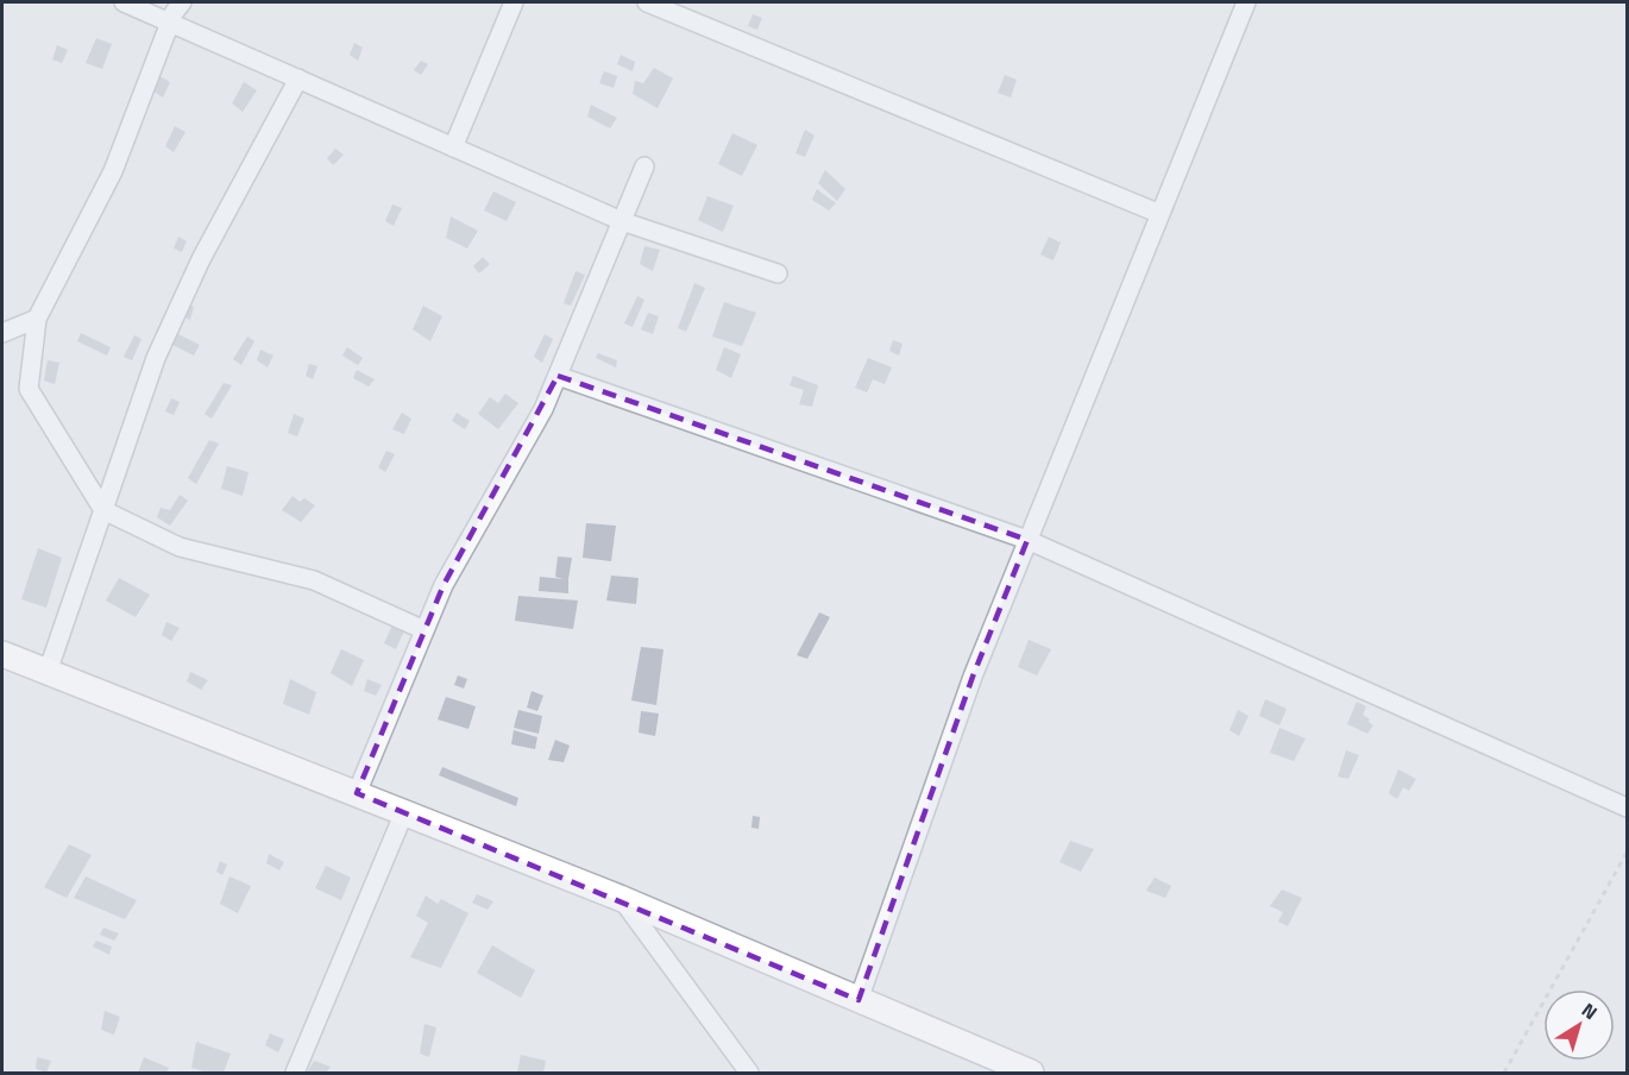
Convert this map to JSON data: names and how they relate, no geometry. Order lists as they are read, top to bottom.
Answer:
{
  "north": "top right"
}
